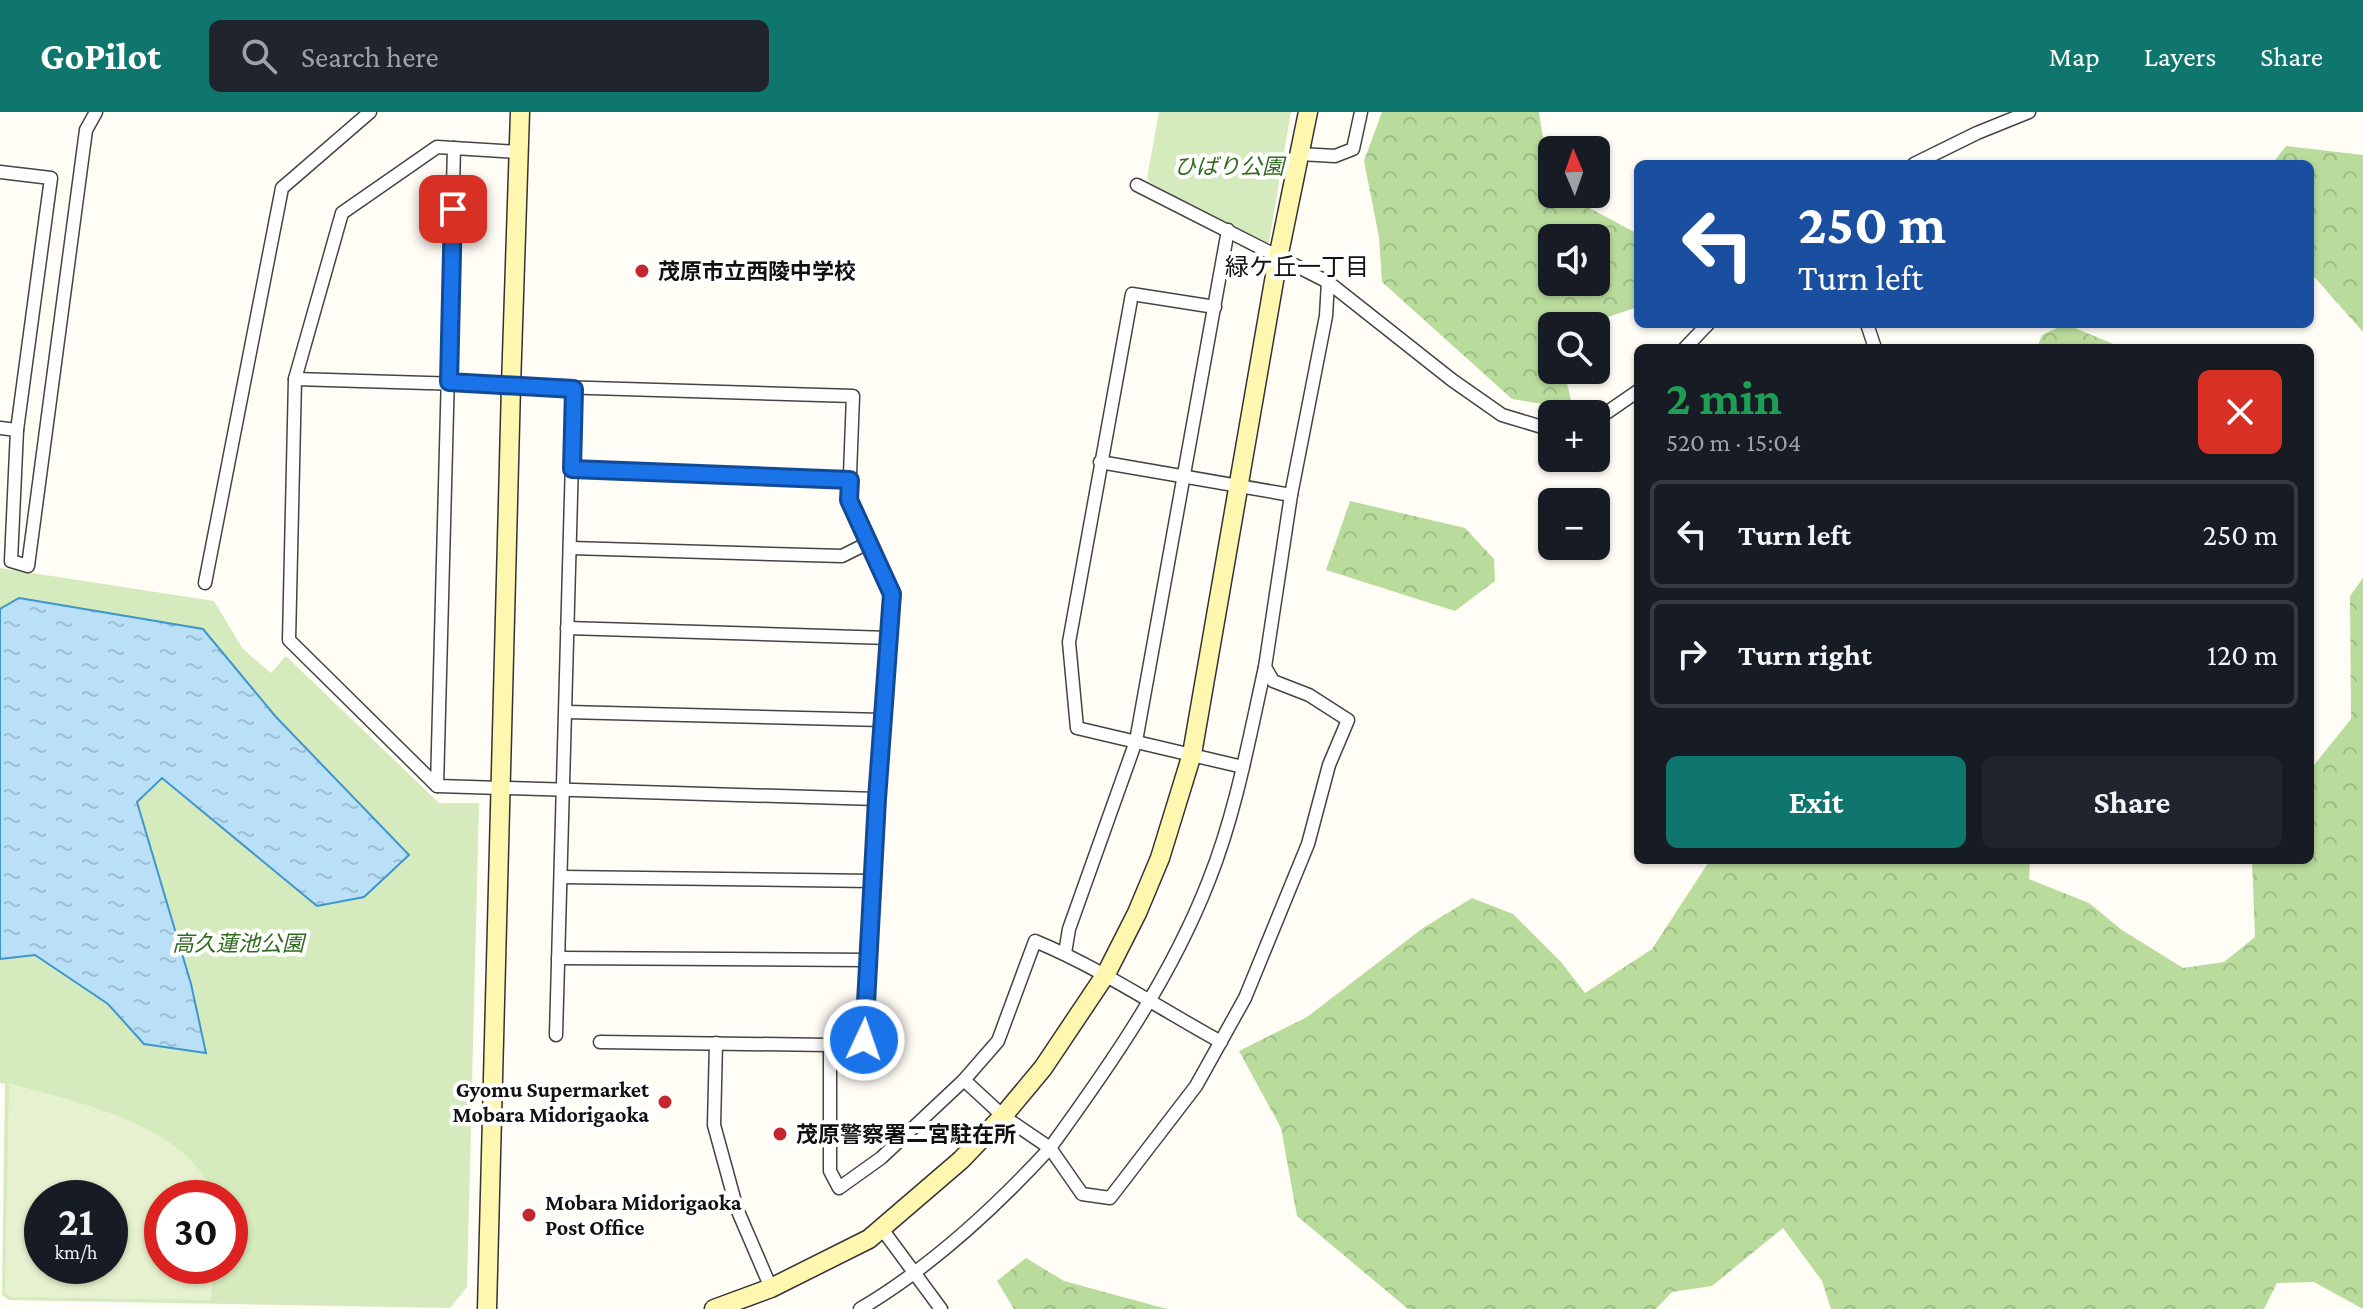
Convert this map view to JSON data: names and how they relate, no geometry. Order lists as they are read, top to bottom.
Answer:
{
  "districts": ["緑ケ丘一丁目"],
  "parks": ["ひばり公園", "高久蓮池公園"],
  "places": [
    "茂原市立西陵中学校",
    "Gyomu Supermarket Mobara Midorigaoka",
    "茂原警察署二宮駐在所",
    "Mobara Midorigaoka Post Office"
  ],
  "north": "top",
  "page": {
    "header": "GoPilot",
    "search": "Search here",
    "nav": ["Map", "Layers", "Share"],
    "map_buttons": ["+", "−"],
    "turn": ["250 m", "Turn left"],
    "heading": ["2 min", "520 m · 15:04"],
    "list": [
      {
        "name": "Turn left",
        "value": "250 m"
      },
      {
        "name": "Turn right",
        "value": "120 m"
      }
    ],
    "buttons": ["Exit", "Share"],
    "speed": "21 km/h",
    "limit": "30"
  }
}
